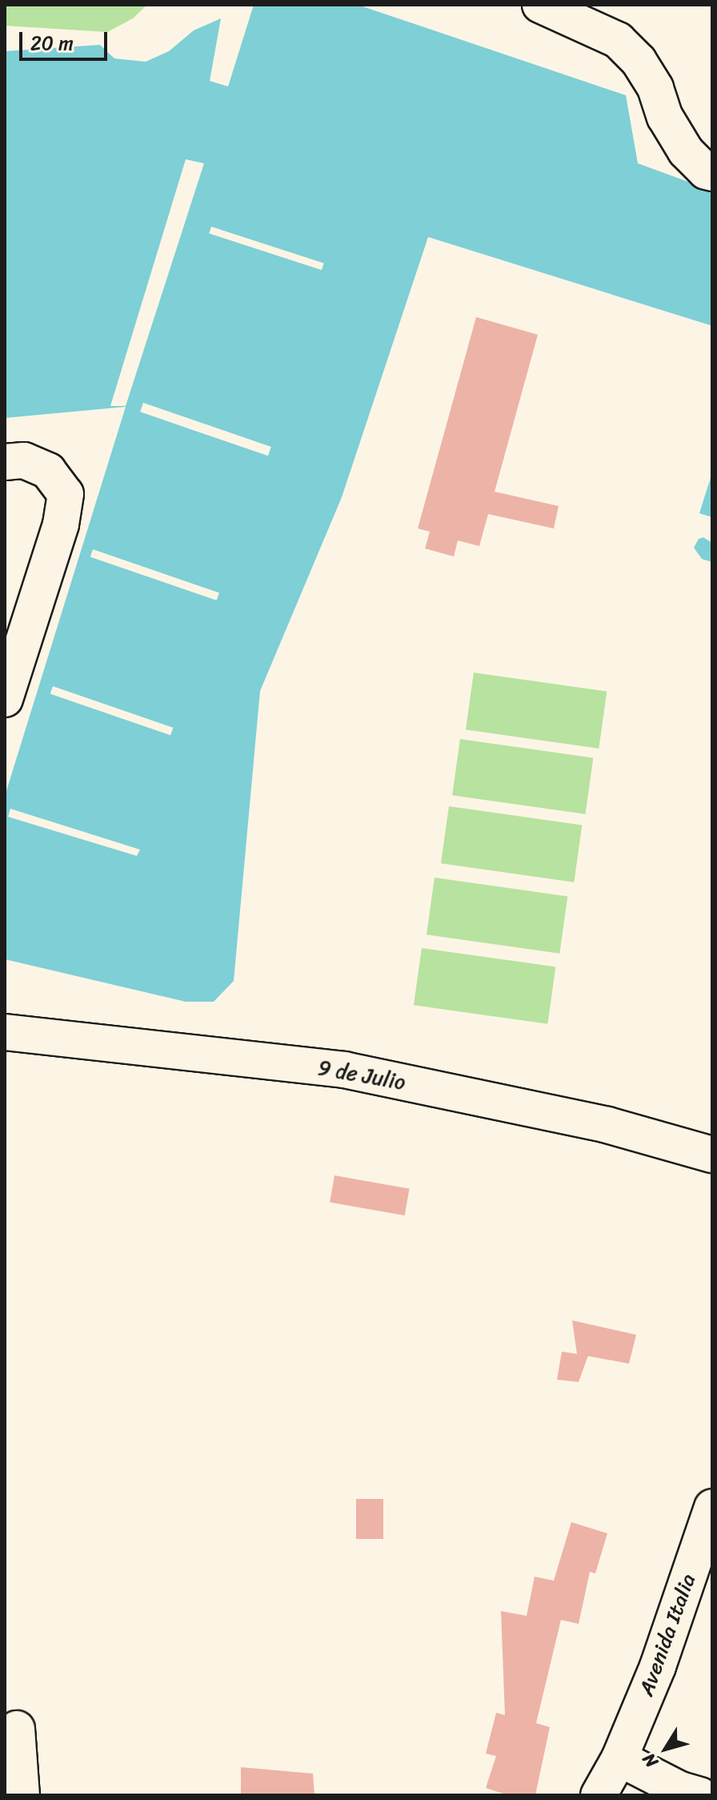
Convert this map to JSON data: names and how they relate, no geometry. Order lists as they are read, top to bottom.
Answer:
{
  "streets": {
    "street": ["9 de Julio", "Avenida Italia"]
  },
  "scale_bar": "20 m",
  "north": "bottom left"
}
